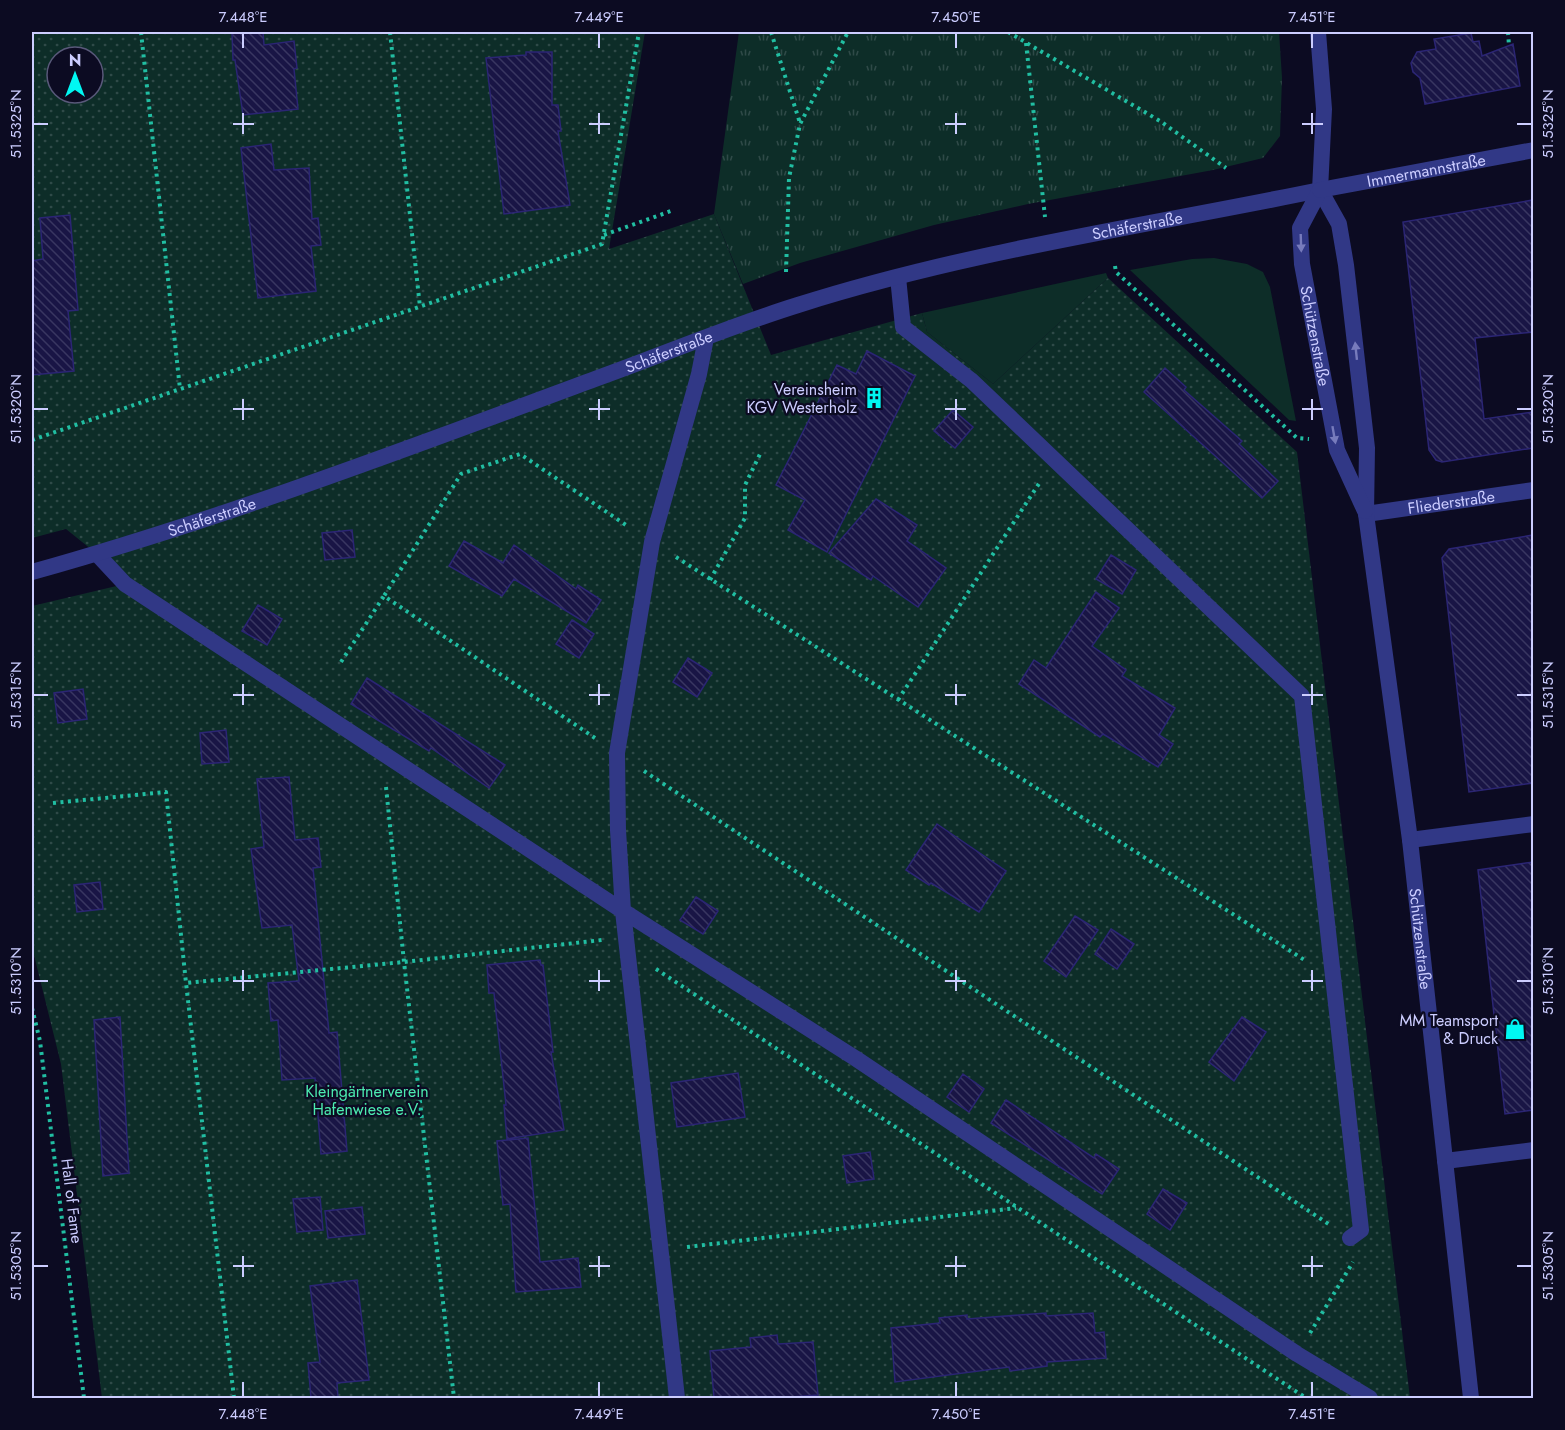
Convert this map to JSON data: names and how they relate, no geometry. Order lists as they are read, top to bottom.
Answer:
{
  "streets": {
    "street": [
      "Immermannstraße",
      "Schäferstraße",
      "Schützenstraße",
      "Fliederstraße"
    ],
    "path": ["Hall of Fame"]
  },
  "crossings": [
    ["Immermannstraße", "Schäferstraße"],
    ["Immermannstraße", "Schützenstraße"],
    ["Schäferstraße", "Schützenstraße"],
    ["Schützenstraße", "Fliederstraße"]
  ],
  "parks": ["Kleingärtnerverein Hafenwiese e.V."],
  "places": {
    "building": ["Vereinsheim KGV Westerholz"],
    "shop": ["MM Teamsport & Druck"]
  },
  "north": "top",
  "coordinates": [
    "7.448°E",
    "7.449°E",
    "7.450°E",
    "7.451°E",
    "51.5325°N",
    "51.5320°N",
    "51.5315°N",
    "51.5310°N",
    "51.5305°N"
  ]
}
